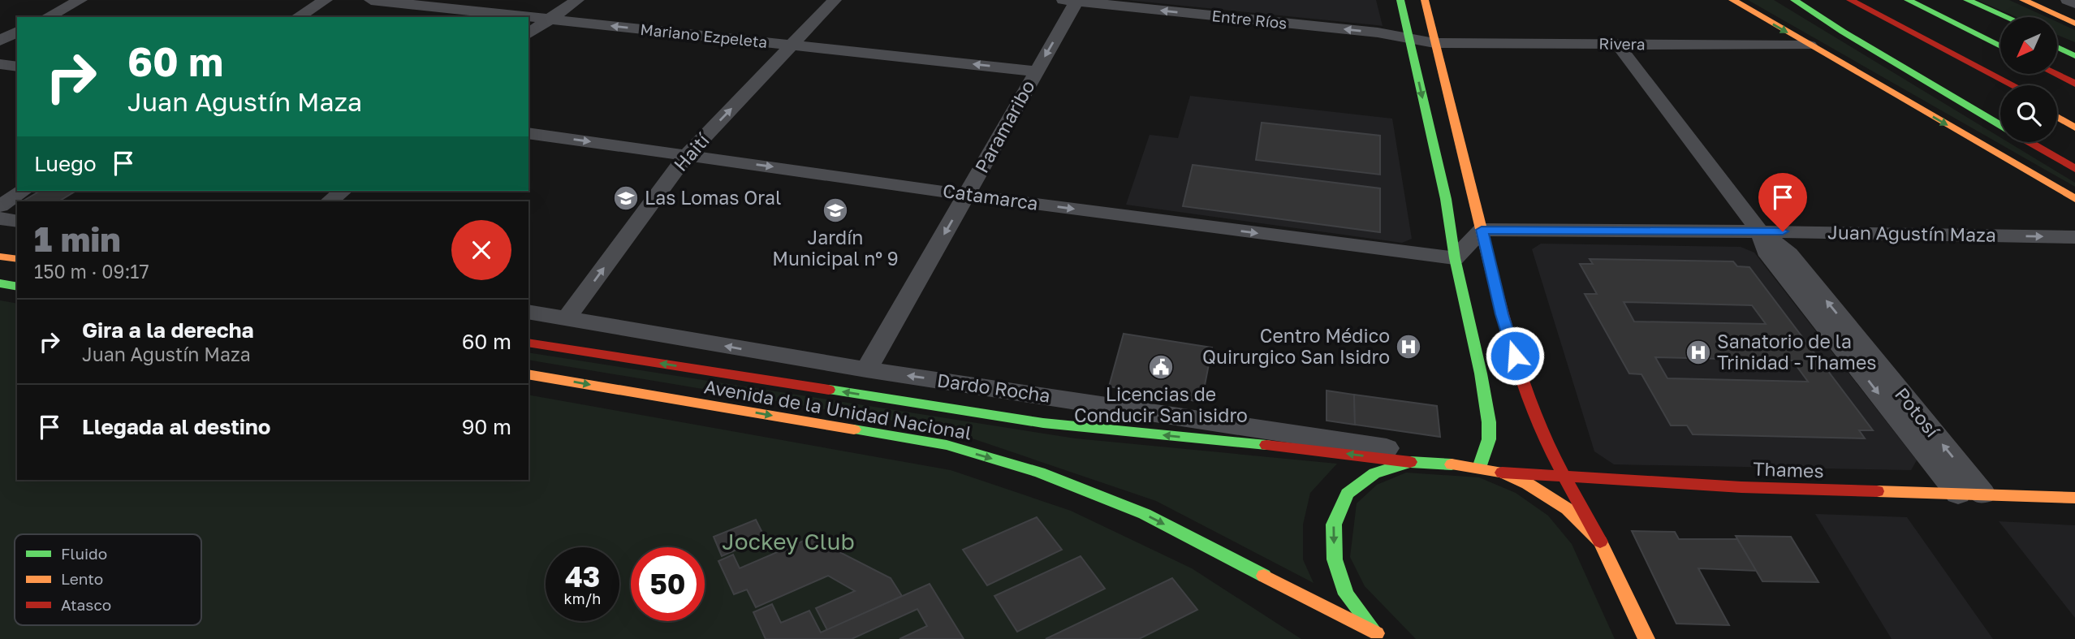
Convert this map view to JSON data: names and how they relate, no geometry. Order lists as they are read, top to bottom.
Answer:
{
  "streets": {
    "main road": ["Avenida de la Unidad Nacional", "Thames"],
    "street": [
      "Entre Ríos",
      "Mariano Ezpeleta",
      "Rivera",
      "Paramaribo",
      "Haití",
      "Catamarca",
      "Juan Agustín Maza",
      "Dardo Rocha",
      "Potosí"
    ]
  },
  "crossings": [
    ["Entre Ríos", "Rivera"],
    ["Entre Ríos", "Paramaribo"],
    ["Mariano Ezpeleta", "Paramaribo"],
    ["Mariano Ezpeleta", "Haití"],
    ["Rivera", "Potosí"],
    ["Paramaribo", "Catamarca"],
    ["Paramaribo", "Dardo Rocha"],
    ["Haití", "Catamarca"],
    ["Haití", "Dardo Rocha"],
    ["Juan Agustín Maza", "Potosí"],
    ["Dardo Rocha", "Avenida de la Unidad Nacional"],
    ["Avenida de la Unidad Nacional", "Thames"],
    ["Potosí", "Thames"]
  ],
  "one_way": [
    "Entre Ríos",
    "Mariano Ezpeleta",
    "Paramaribo",
    "Haití",
    "Catamarca",
    "Juan Agustín Maza",
    "Dardo Rocha"
  ],
  "parks": ["Jockey Club"],
  "places": {
    "school or university": ["Las Lomas Oral", "Jardín Municipal nº 9"],
    "hospital": ["Centro Médico Quirurgico San Isidro", "Sanatorio de la Trinidad - Thames"],
    "public building": ["Licencias de Conducir San isidro"]
  },
  "legend": ["Fluido", "Lento", "Atasco"],
  "north": "bottom left",
  "page": {
    "turn": ["60 m", "Juan Agustín Maza"],
    "then": "Luego",
    "heading": ["1 min", "150 m · 09:17"],
    "list": [
      {
        "name": "Gira a la derecha",
        "note": "Juan Agustín Maza",
        "value": "60 m"
      },
      {
        "name": "Llegada al destino",
        "value": "90 m"
      }
    ],
    "speed": "43 km/h",
    "limit": "50"
  }
}
